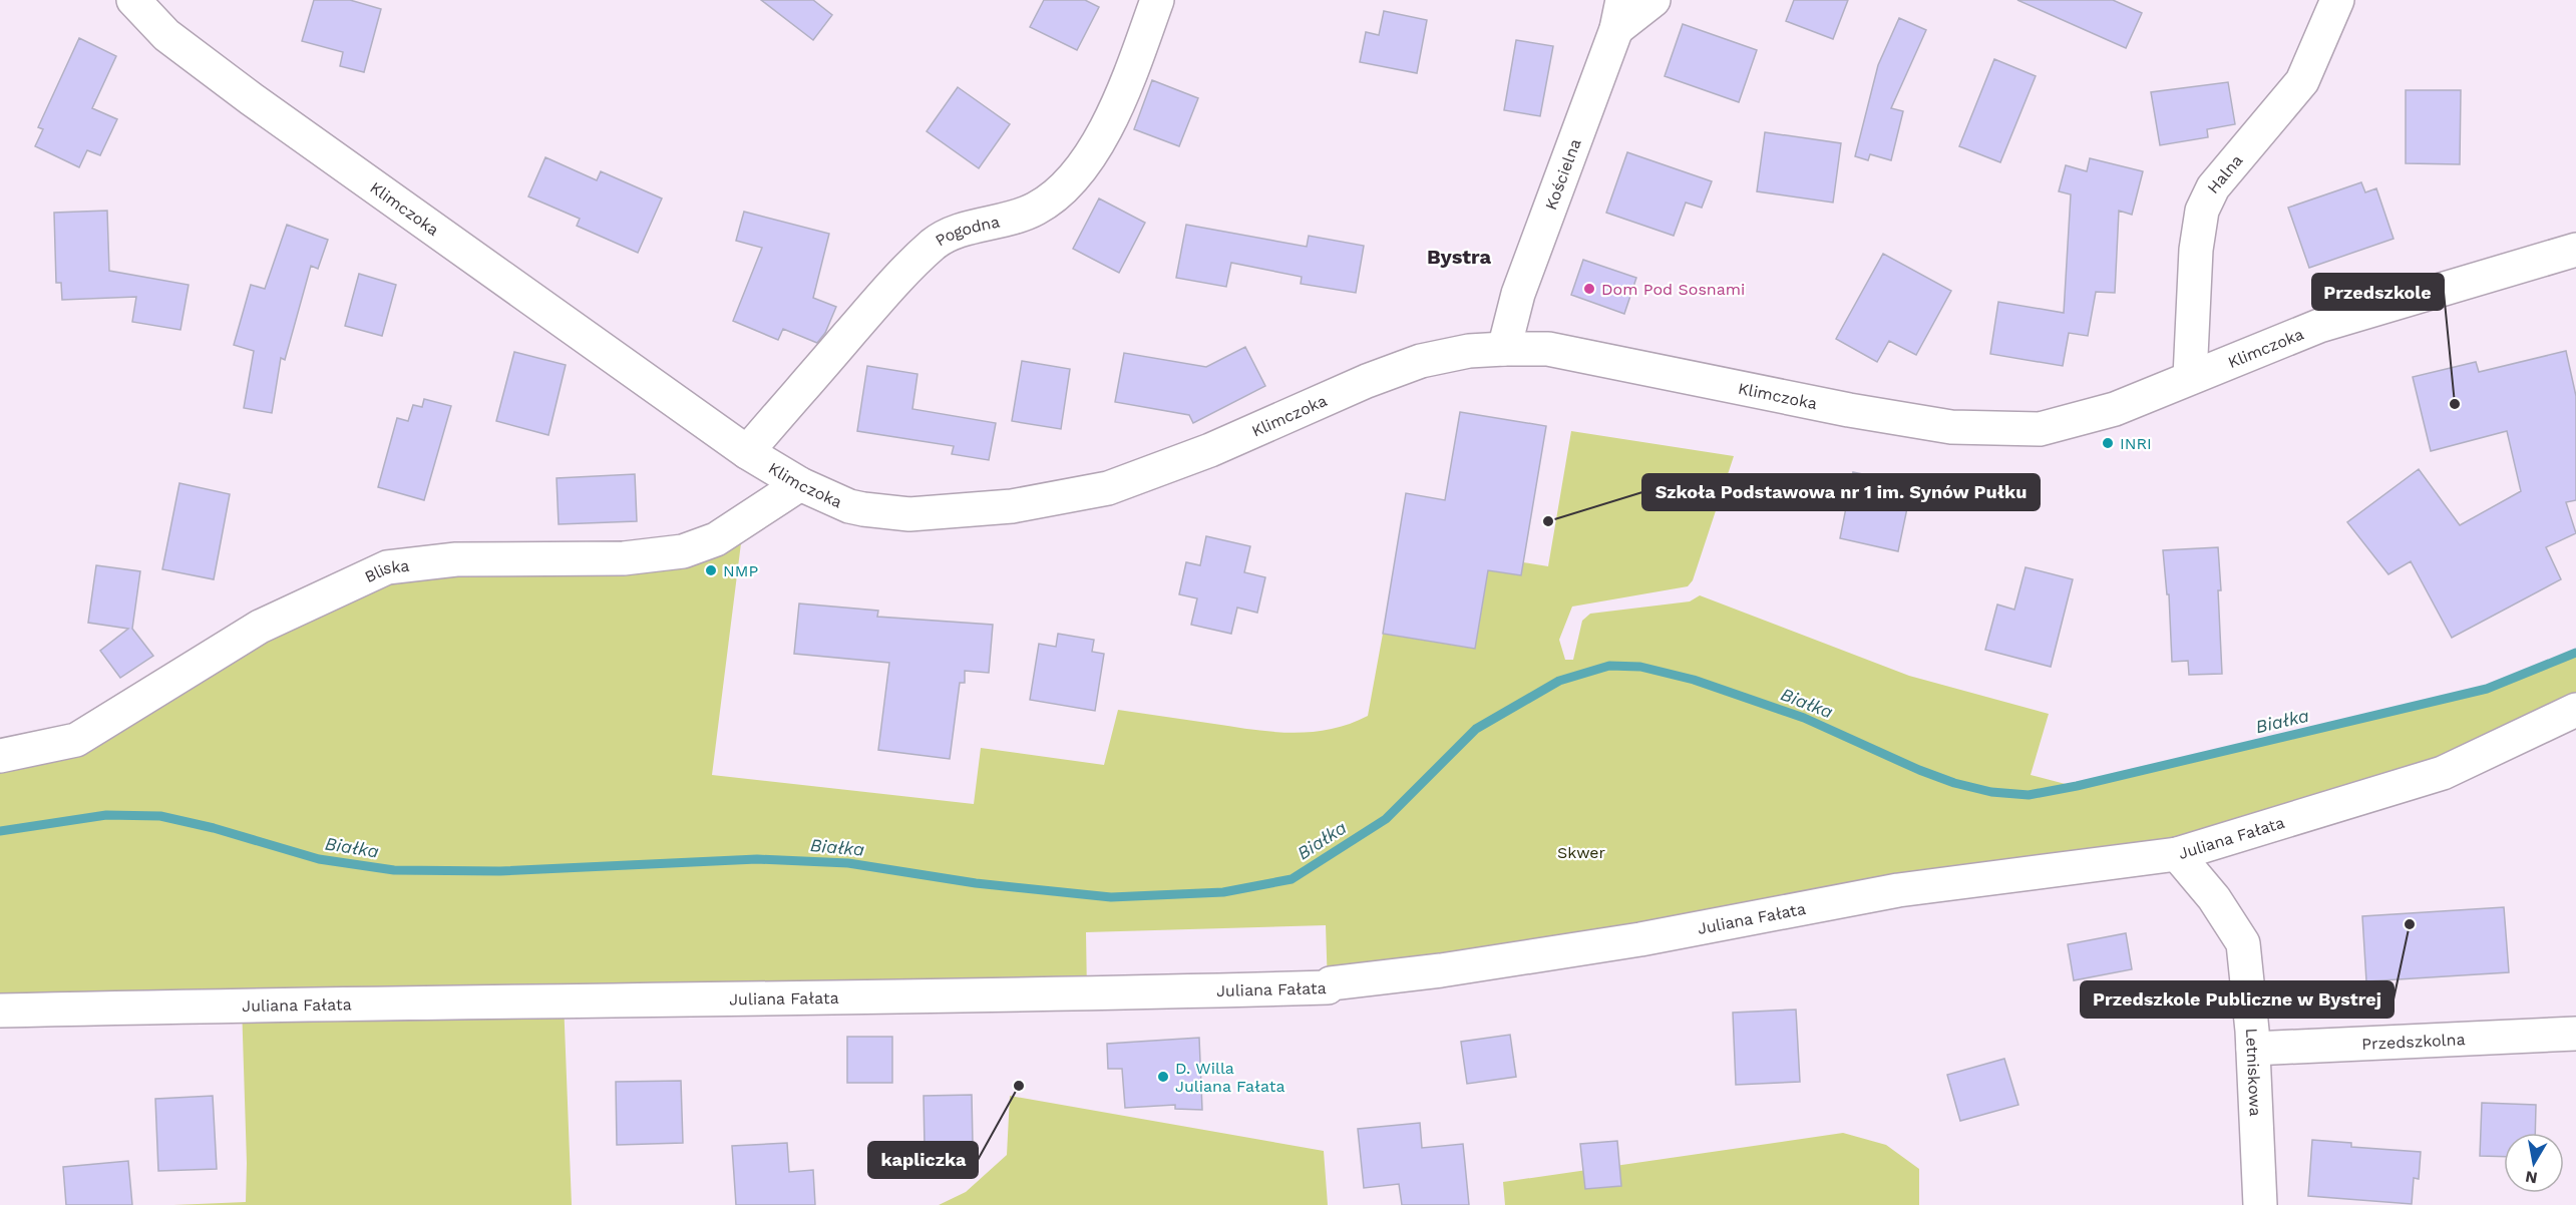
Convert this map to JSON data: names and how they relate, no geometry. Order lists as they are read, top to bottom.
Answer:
{
  "streets": {
    "street": [
      "Kościelna",
      "Halna",
      "Klimczoka",
      "Pogodna",
      "Bliska",
      "Juliana Fałata",
      "Przedszkolna",
      "Letniskowa"
    ]
  },
  "crossings": [
    ["Kościelna", "Klimczoka"],
    ["Halna", "Klimczoka"],
    ["Klimczoka", "Pogodna"],
    ["Klimczoka", "Bliska"],
    ["Juliana Fałata", "Letniskowa"],
    ["Przedszkolna", "Letniskowa"]
  ],
  "districts": ["Bystra"],
  "water": ["Białka"],
  "parks": ["Skwer"],
  "places": [
    "Dom Pod Sosnami",
    "Przedszkole",
    "INRI",
    "Szkoła Podstawowa nr 1 im. Synów Pułku",
    "NMP",
    "Przedszkole Publiczne w Bystrej",
    "D. Willa Juliana Fałata",
    "kapliczka"
  ],
  "north": "bottom"
}
